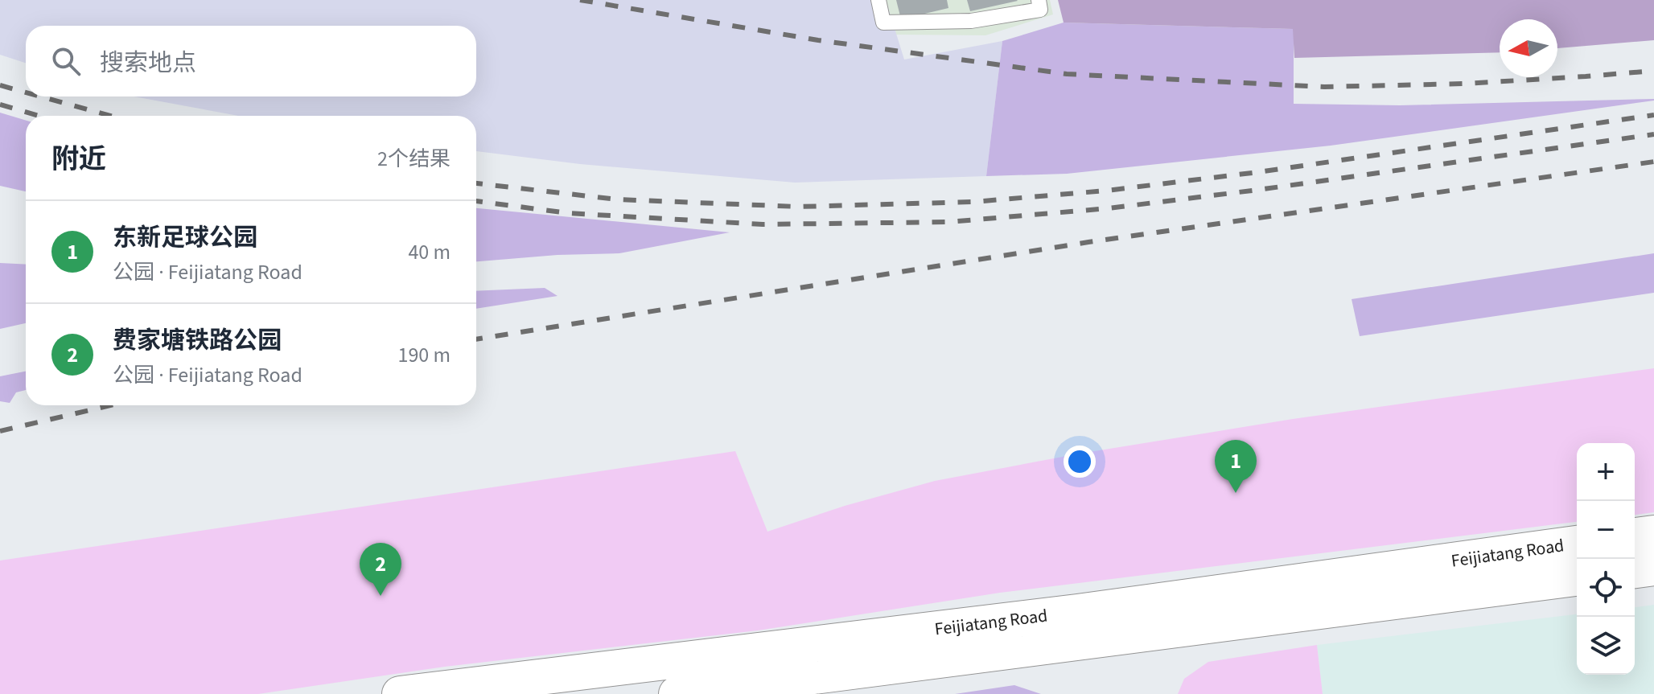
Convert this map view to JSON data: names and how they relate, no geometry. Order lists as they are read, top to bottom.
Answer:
{
  "streets": {
    "street": ["Feijiatang Road"]
  },
  "north": "left",
  "page": {
    "search": "搜索地点",
    "heading": ["附近", "2个结果"],
    "list": [
      {
        "mark": "1",
        "name": "东新足球公园",
        "note": "公园 · Feijiatang Road",
        "value": "40 m"
      },
      {
        "mark": "2",
        "name": "费家塘铁路公园",
        "note": "公园 · Feijiatang Road",
        "value": "190 m"
      }
    ],
    "pins": ["1", "2"],
    "map_buttons": ["+", "−"]
  }
}
